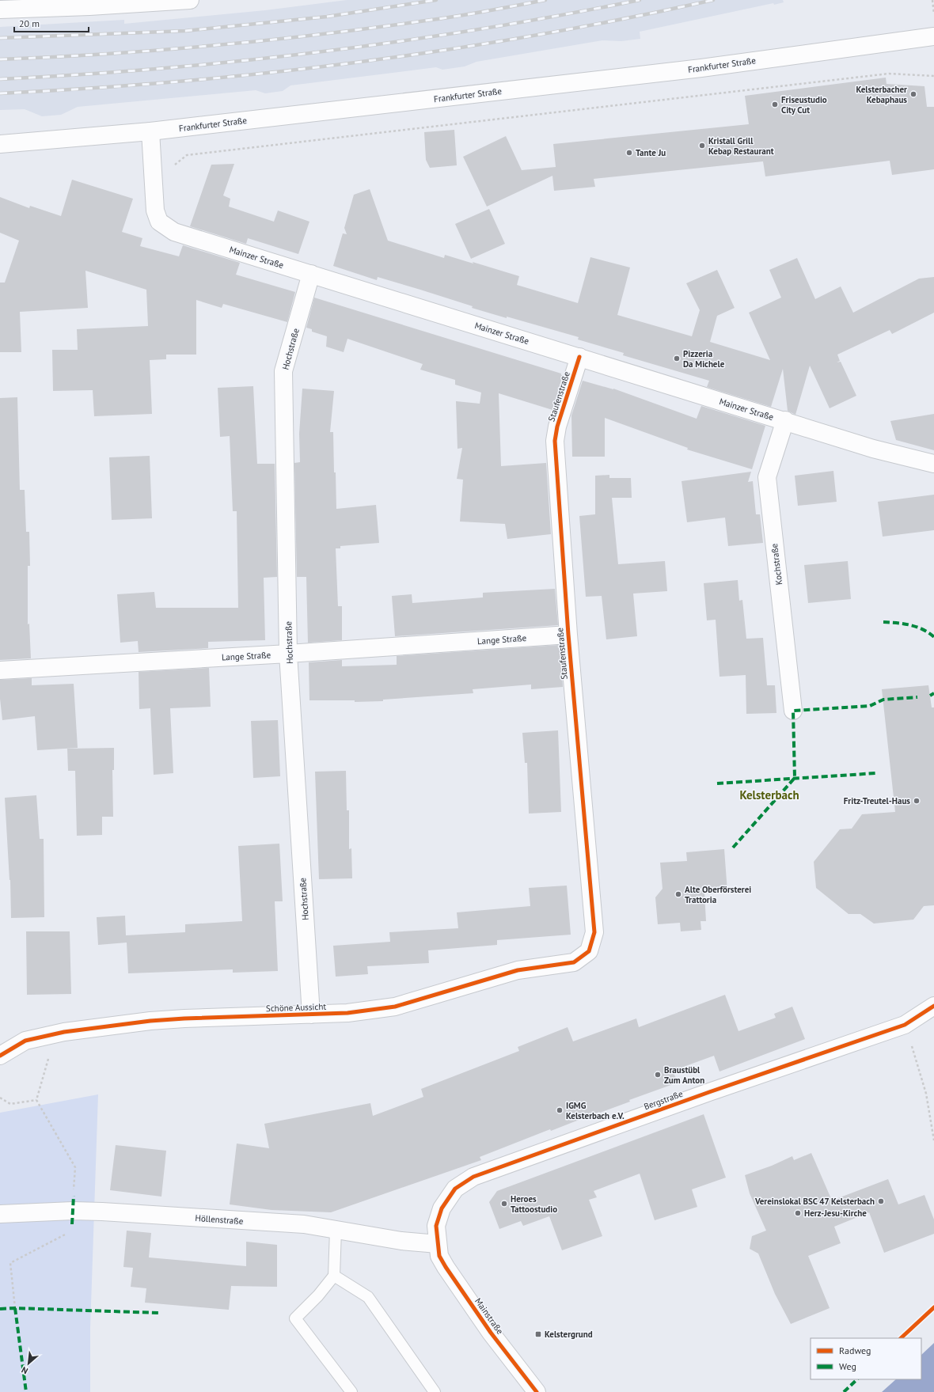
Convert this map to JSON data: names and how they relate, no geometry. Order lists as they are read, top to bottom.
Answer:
{
  "streets": {
    "street": [
      "Frankfurter Straße",
      "Mainzer Straße",
      "Hochstraße",
      "Staufenstraße",
      "Kochstraße",
      "Lange Straße",
      "Schöne Aussicht",
      "Bergstraße",
      "Höllenstraße",
      "Mainstraße"
    ]
  },
  "crossings": [
    ["Frankfurter Straße", "Mainzer Straße"],
    ["Mainzer Straße", "Hochstraße"],
    ["Mainzer Straße", "Staufenstraße"],
    ["Mainzer Straße", "Kochstraße"],
    ["Hochstraße", "Lange Straße"],
    ["Hochstraße", "Schöne Aussicht"],
    ["Staufenstraße", "Lange Straße"],
    ["Staufenstraße", "Schöne Aussicht"],
    ["Bergstraße", "Höllenstraße"],
    ["Bergstraße", "Mainstraße"],
    ["Höllenstraße", "Mainstraße"]
  ],
  "districts": ["Kelsterbach"],
  "places": {
    "other": [
      "Kelsterbacher Kebaphaus",
      "Friseustudio City Cut",
      "Kristall Grill Kebap Restaurant",
      "Tante Ju",
      "Pizzeria Da Michele",
      "Fritz-Treutel-Haus",
      "Alte Oberförsterei Trattoria",
      "Braustübl Zum Anton",
      "IGMG Kelsterbach e.V.",
      "Vereinslokal BSC 47 Kelsterbach",
      "Heroes Tattoostudio",
      "Herz-Jesu-Kirche"
    ],
    "transit": ["Kelstergrund"]
  },
  "legend": ["Radweg", "Weg"],
  "scale_bar": "20 m",
  "north": "bottom left"
}
